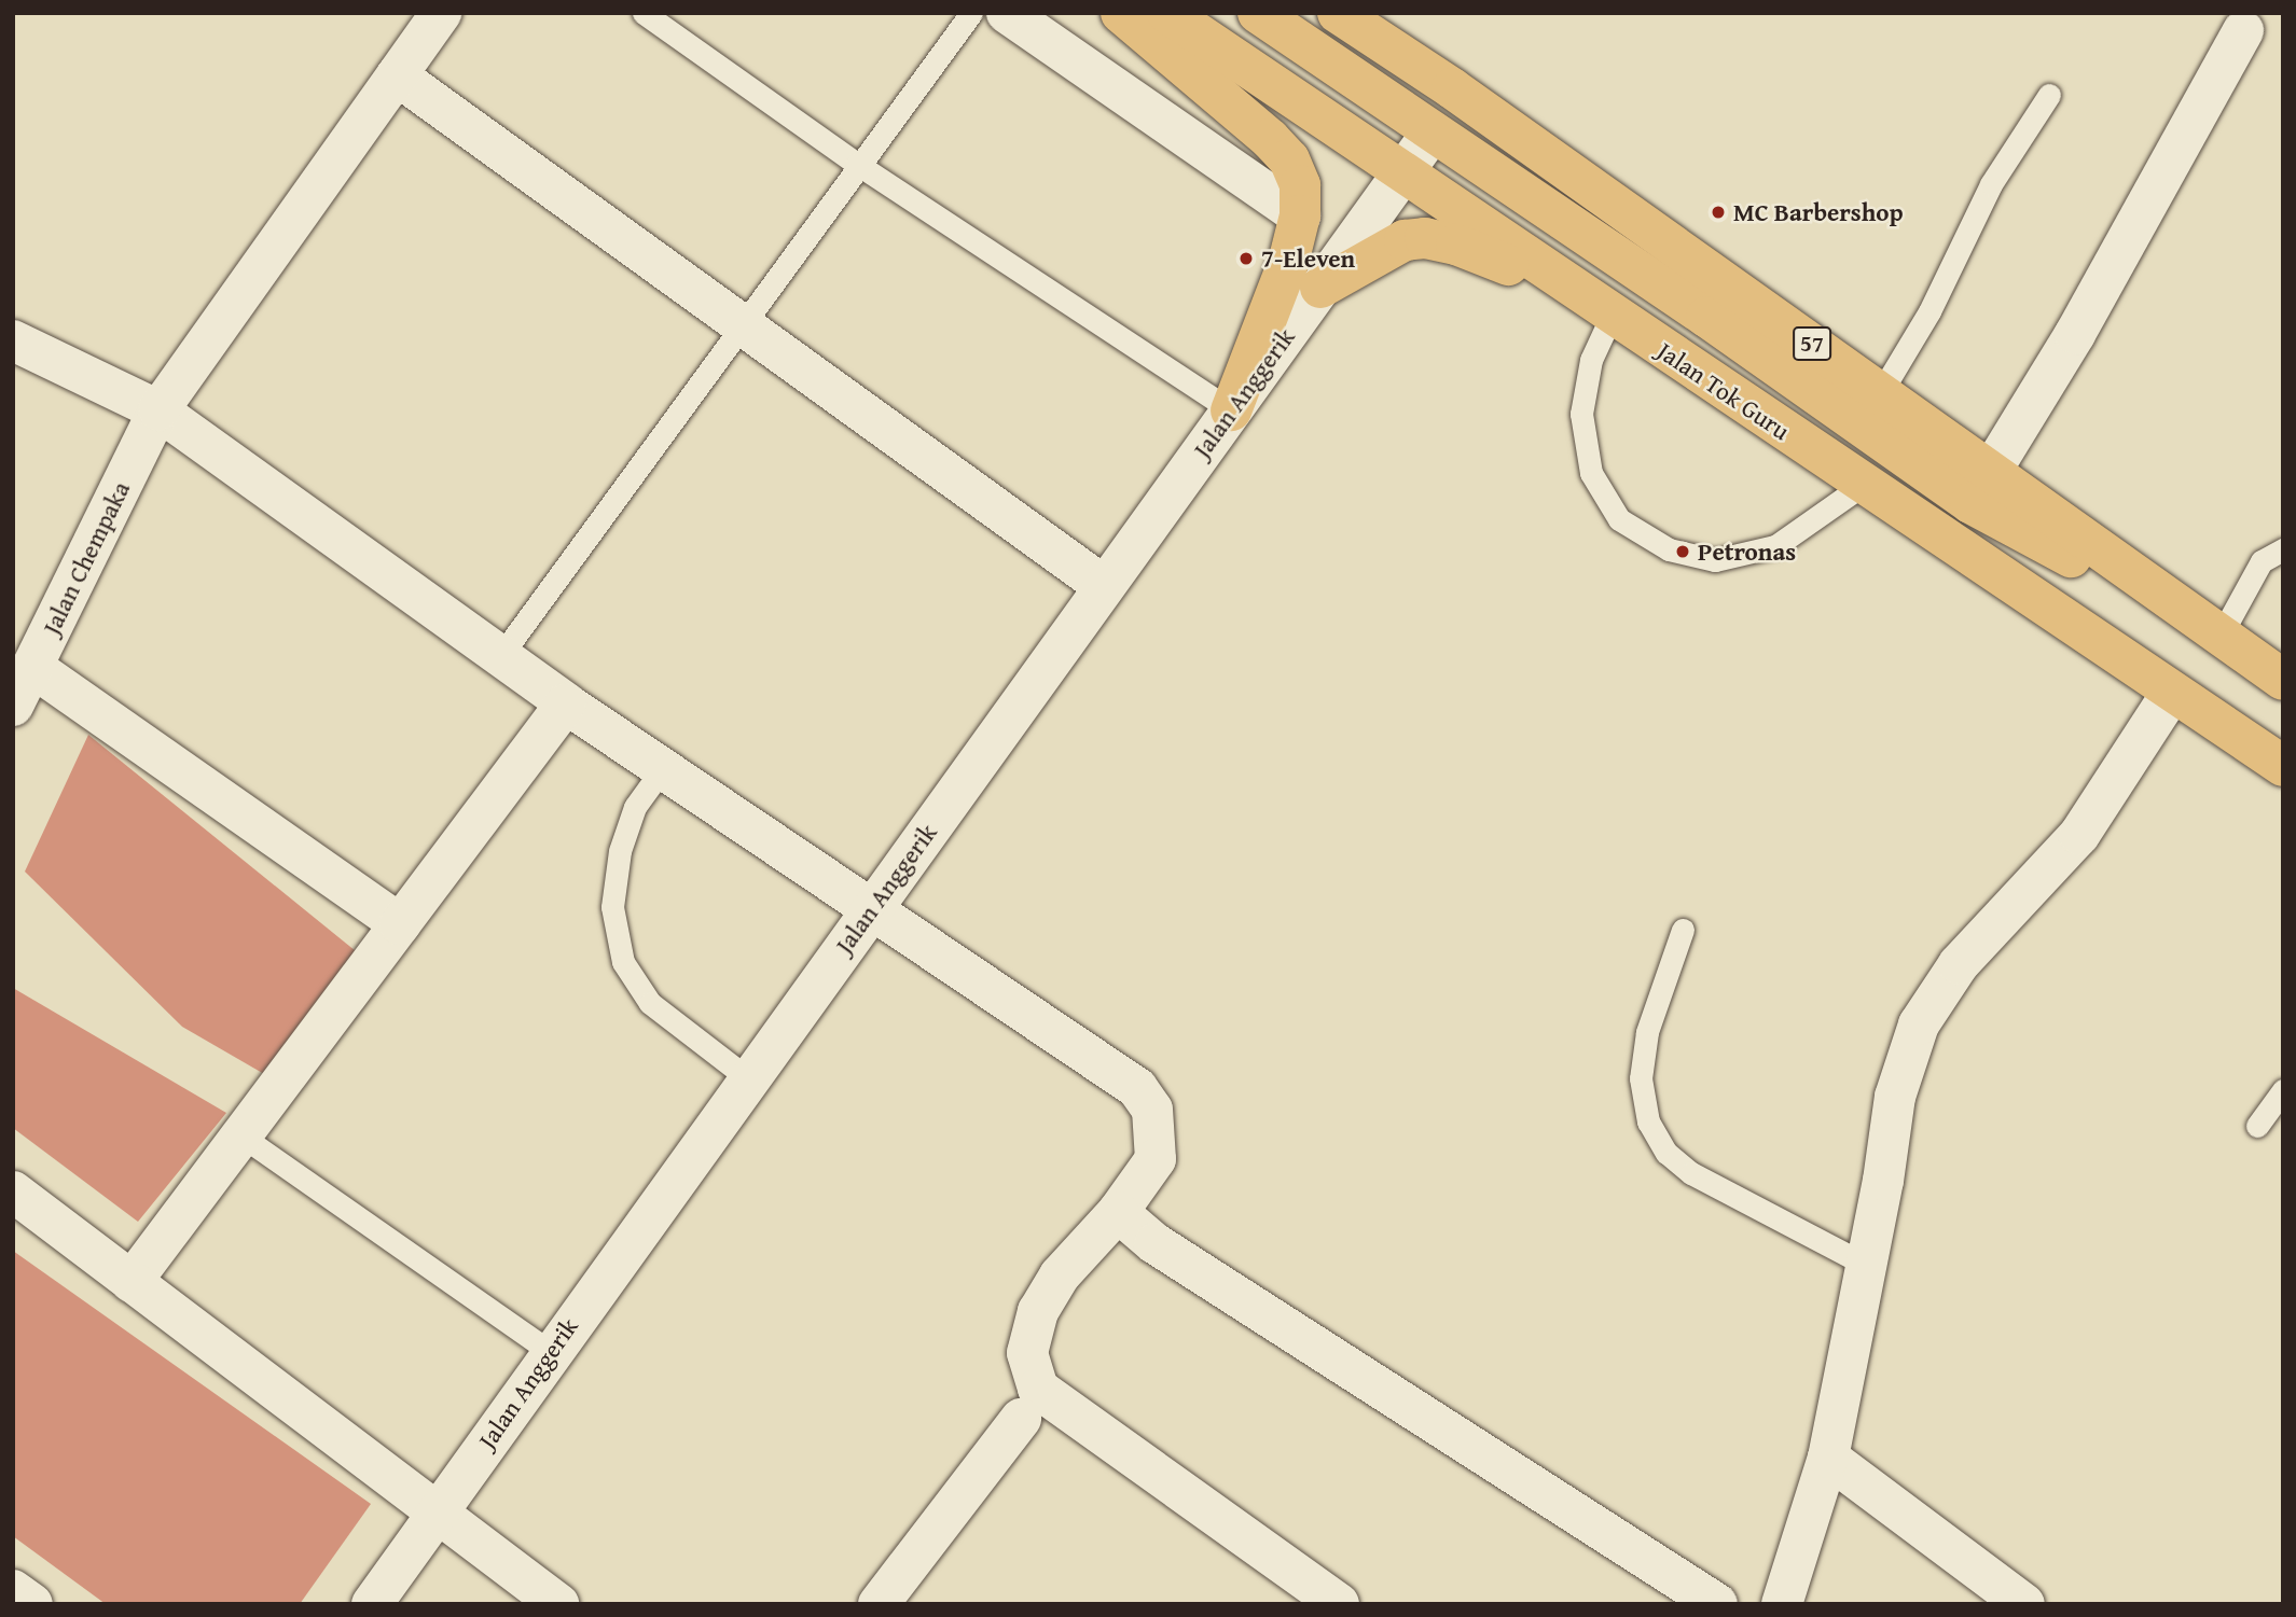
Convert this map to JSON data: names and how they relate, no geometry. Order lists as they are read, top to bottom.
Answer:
{
  "streets": {
    "main road": ["57", "Jalan Tok Guru"],
    "street": ["Jalan Anggerik", "Jalan Chempaka"]
  },
  "crossings": [
    ["Jalan Tok Guru", "Jalan Anggerik"]
  ],
  "places": ["MC Barbershop", "7-Eleven", "Petronas"]
}
